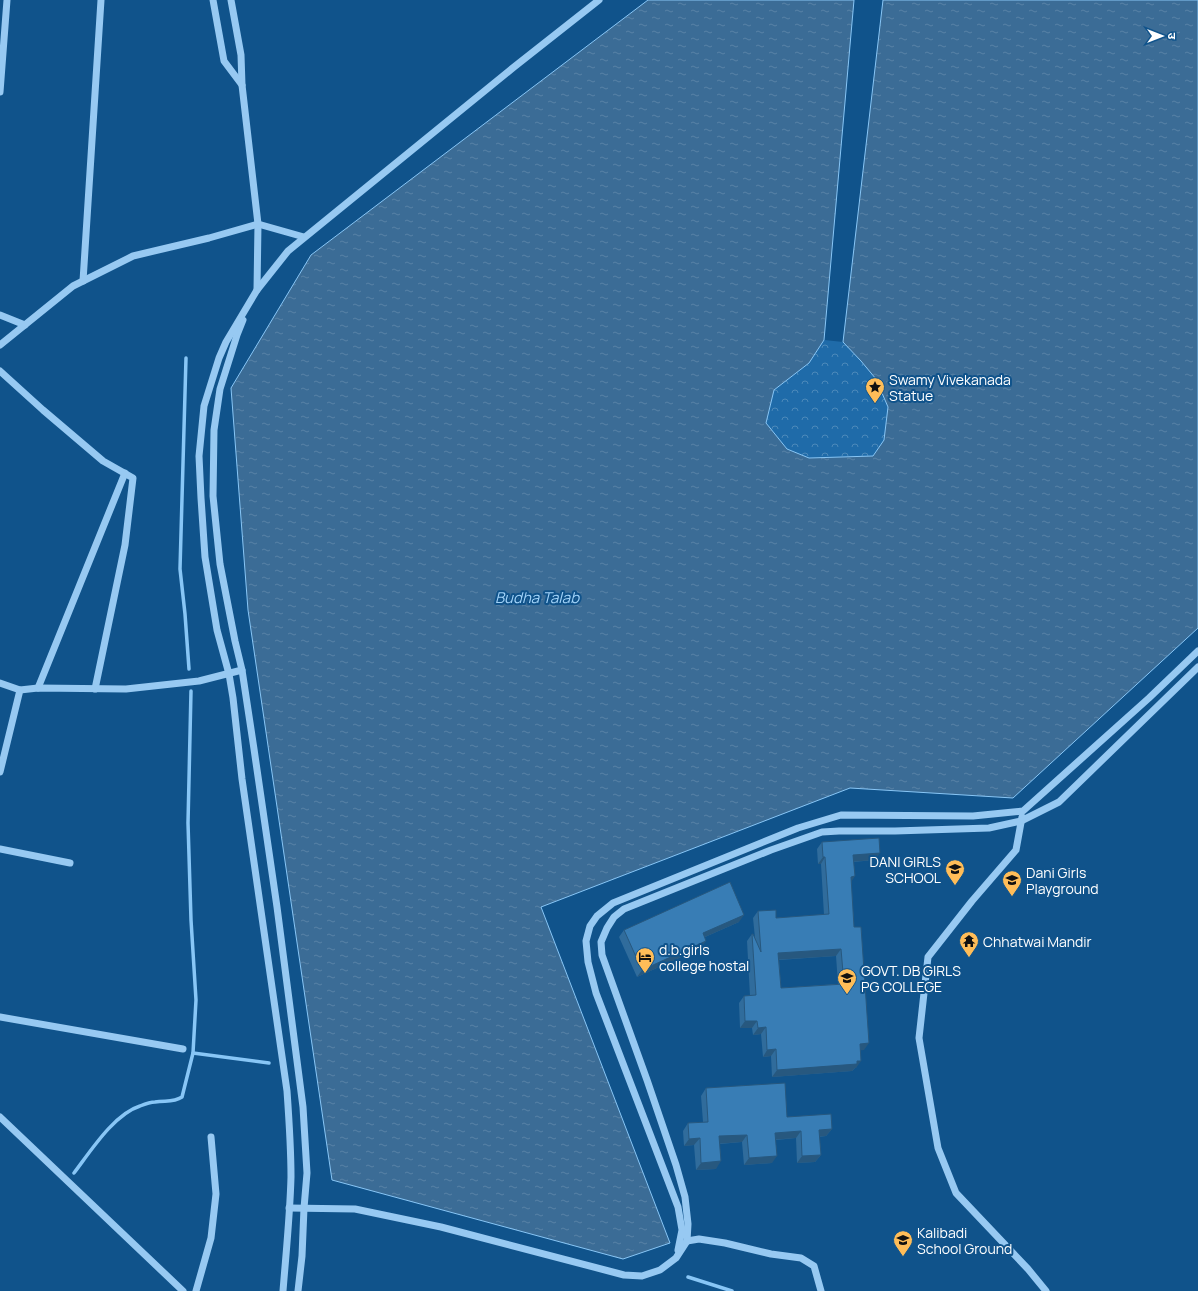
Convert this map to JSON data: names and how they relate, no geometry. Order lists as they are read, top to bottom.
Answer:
{
  "water": ["Budha Talab"],
  "places": {
    "place": ["Swamy Vivekanada Statue"],
    "school or university": [
      "DANI GIRLS SCHOOL",
      "Dani Girls Playground",
      "GOVT. DB GIRLS PG COLLEGE",
      "Kalibadi School Ground"
    ],
    "temple": ["Chhatwai Mandir"],
    "hotel": ["d.b.girls college hostal"]
  },
  "north": "right"
}
